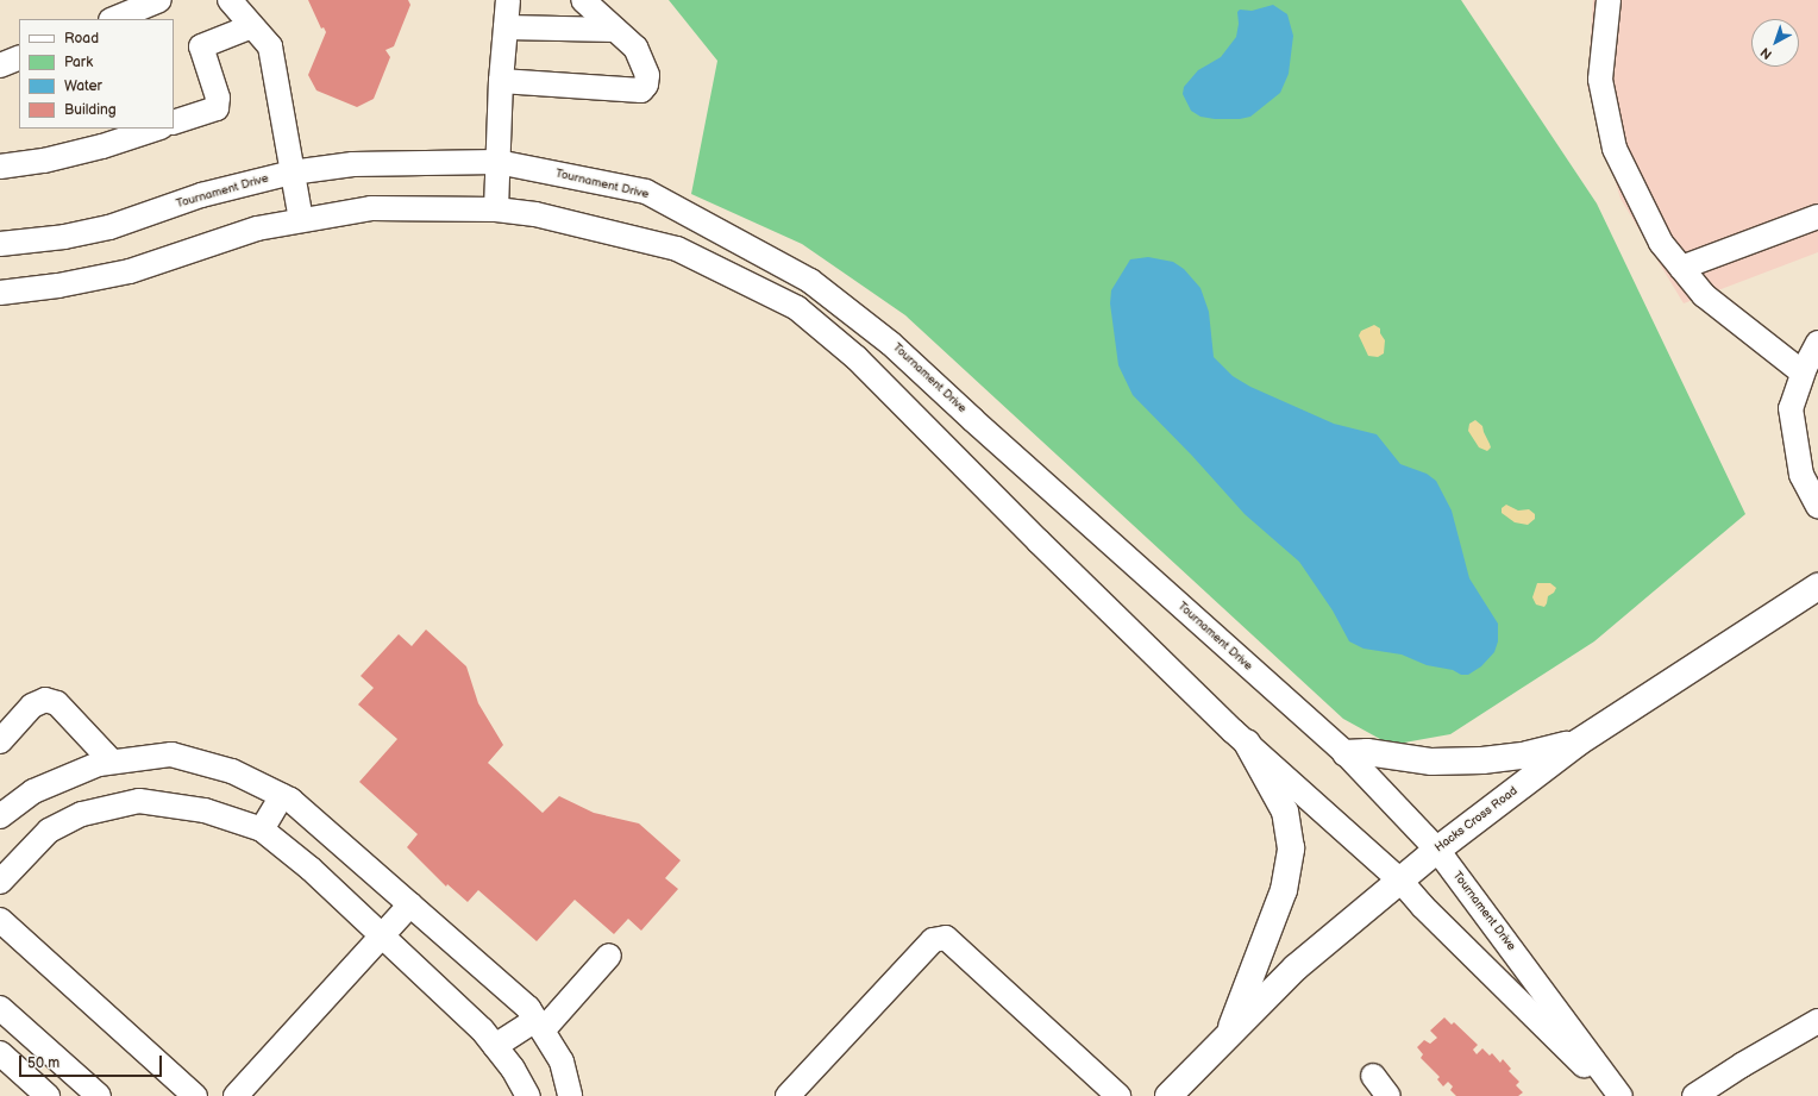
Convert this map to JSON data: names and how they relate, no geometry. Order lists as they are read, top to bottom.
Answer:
{
  "streets": {
    "main road": ["Hacks Cross Road"],
    "street": ["Tournament Drive"]
  },
  "crossings": [
    ["Tournament Drive", "Hacks Cross Road"]
  ],
  "legend": [
    "Road",
    "Park",
    "Water",
    "Building"
  ],
  "scale_bar": "50 m",
  "north": "bottom left"
}
